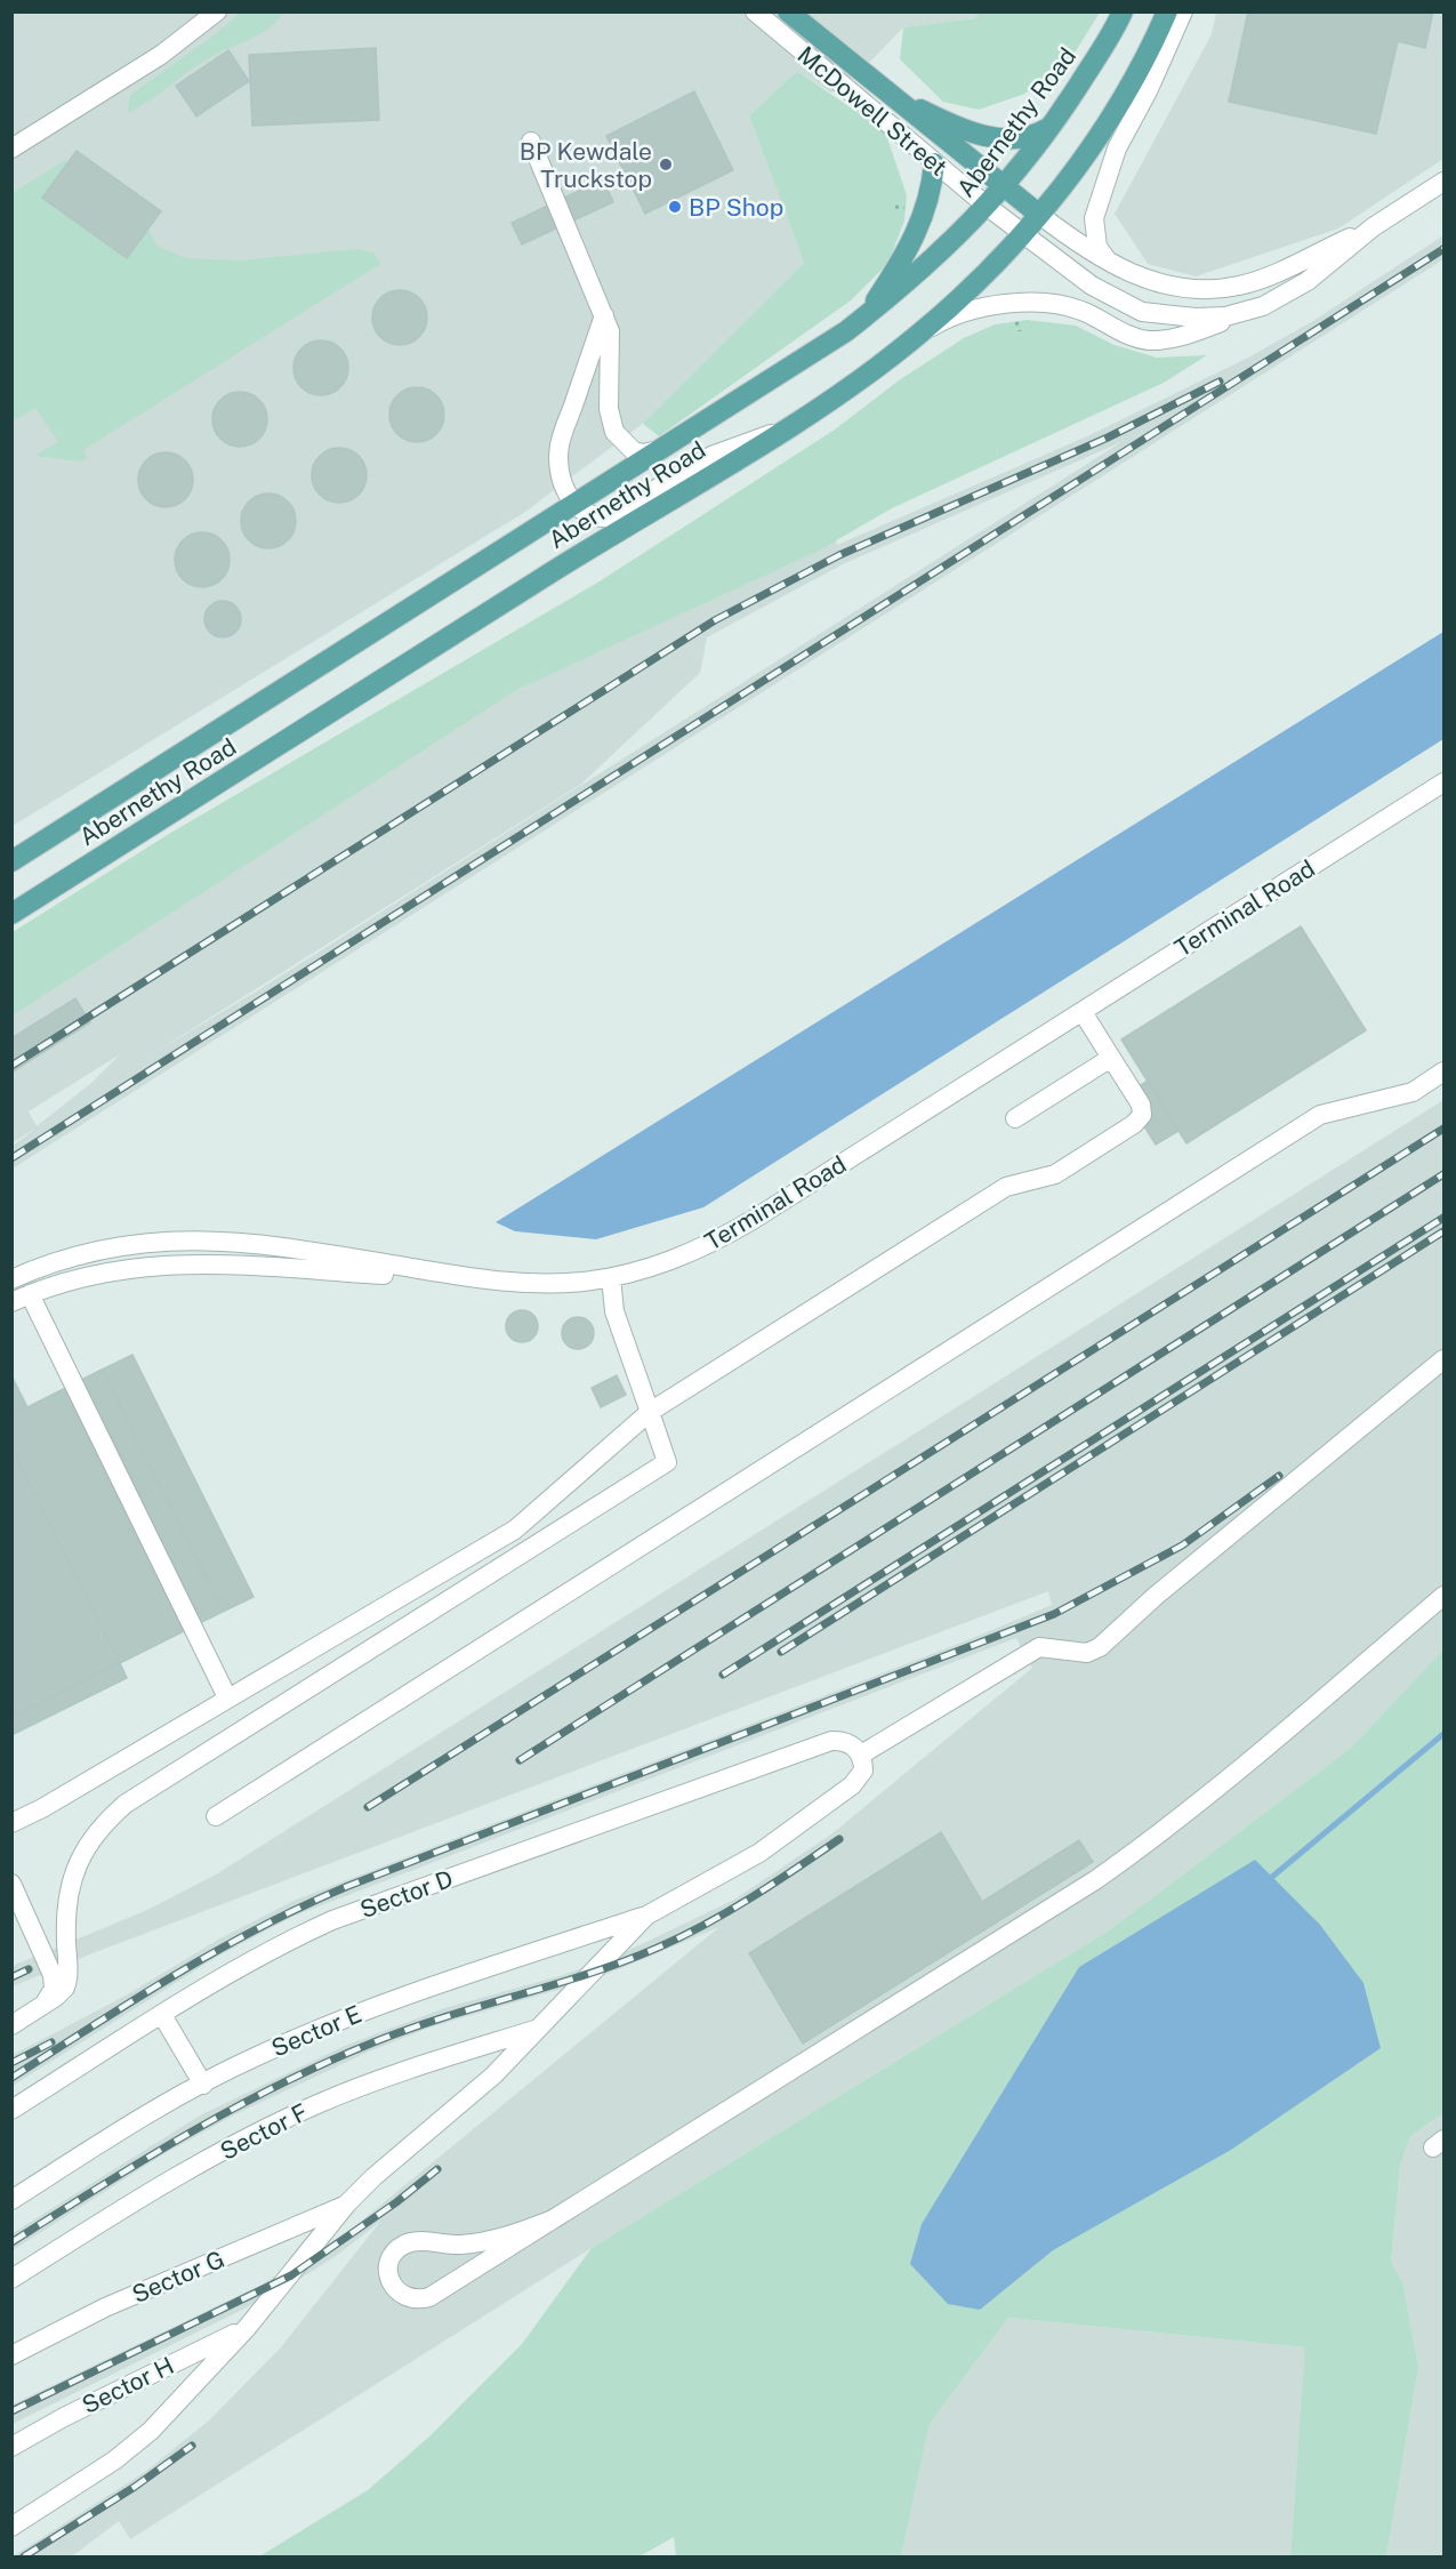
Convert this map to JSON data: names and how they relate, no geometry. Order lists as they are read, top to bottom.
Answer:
{
  "streets": {
    "main road": ["Abernethy Road"],
    "street": [
      "McDowell Street",
      "Terminal Road",
      "Sector D",
      "Sector E",
      "Sector F",
      "Sector G",
      "Sector H"
    ]
  },
  "crossings": [
    ["McDowell Street", "Abernethy Road"]
  ],
  "places": ["BP Kewdale Truckstop", "BP Shop"]
}
